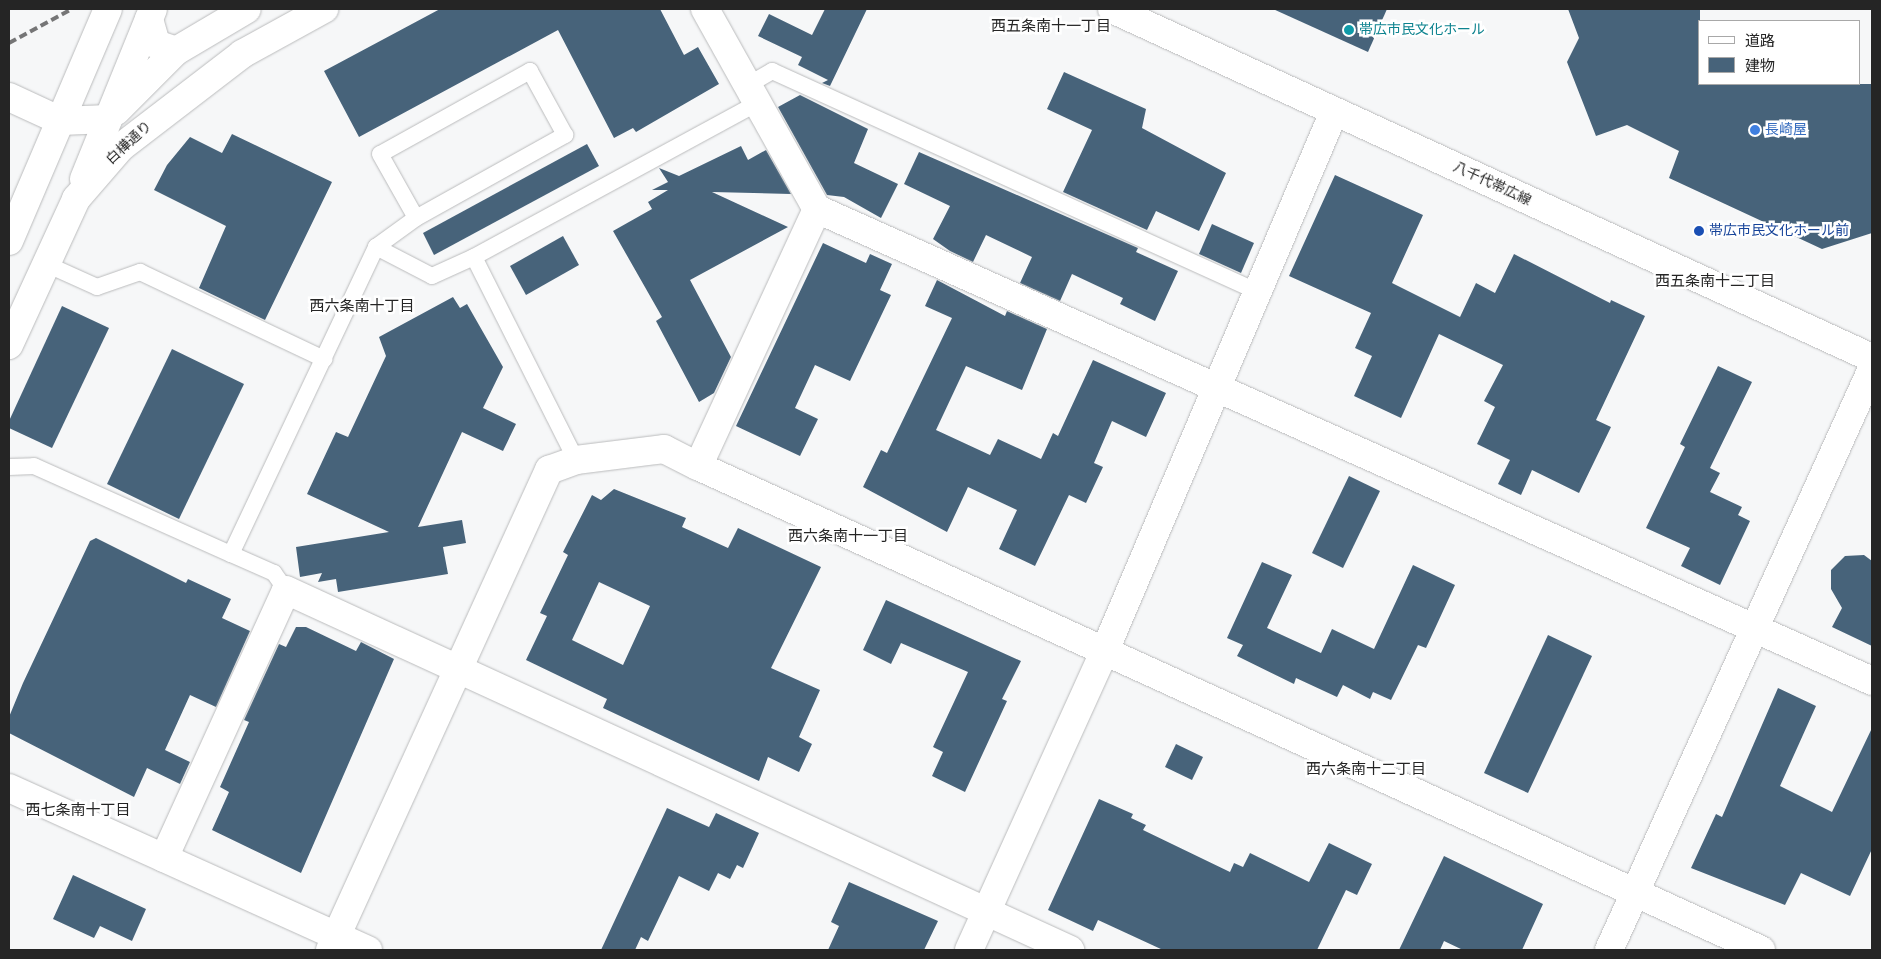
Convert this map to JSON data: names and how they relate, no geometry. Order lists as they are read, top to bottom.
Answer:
{
  "streets": {
    "street": ["白樺通り", "八千代帯広線"]
  },
  "districts": [
    "西五条南十一丁目",
    "西五条南十二丁目",
    "西六条南十丁目",
    "西六条南十一丁目",
    "西六条南十二丁目",
    "西七条南十丁目"
  ],
  "places": ["帯広市民文化ホール", "長崎屋", "帯広市民文化ホール前"],
  "legend": ["道路", "建物"]
}
